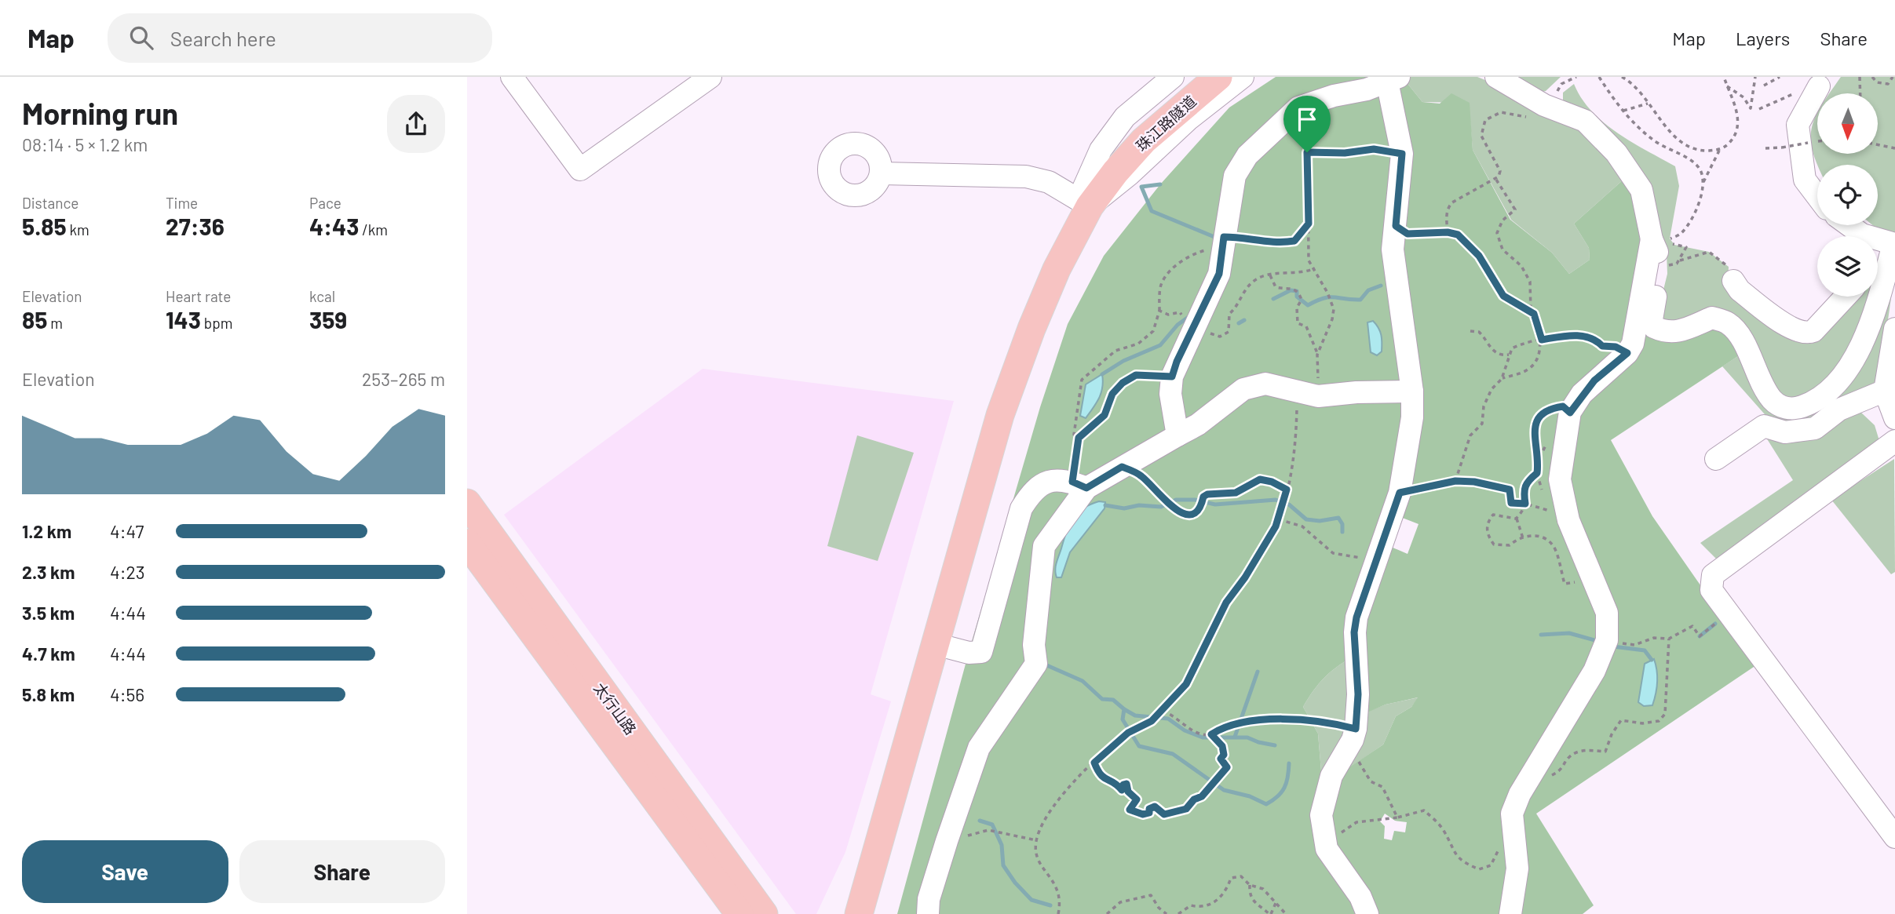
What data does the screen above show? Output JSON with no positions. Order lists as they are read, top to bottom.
{
  "streets": {
    "main road": ["珠江路隧道", "太行山路"]
  },
  "north": "bottom",
  "page": {
    "header": "Map",
    "search": "Search here",
    "nav": ["Map", "Layers", "Share"],
    "heading": ["Morning run", "08:14 · 5 × 1.2 km"],
    "stats": [
      ["Distance", "5.85 km"],
      ["Time", "27:36"],
      ["Pace", "4:43 /km"],
      ["Elevation", "85 m"],
      ["Heart rate", "143 bpm"],
      ["kcal", "359"]
    ],
    "chart": ["Elevation", "253–265 m"],
    "list": [
      {
        "name": "1.2 km",
        "note": "4:47"
      },
      {
        "name": "2.3 km",
        "note": "4:23"
      },
      {
        "name": "3.5 km",
        "note": "4:44"
      },
      {
        "name": "4.7 km",
        "note": "4:44"
      },
      {
        "name": "5.8 km",
        "note": "4:56"
      }
    ],
    "buttons": ["Save", "Share"]
  }
}
